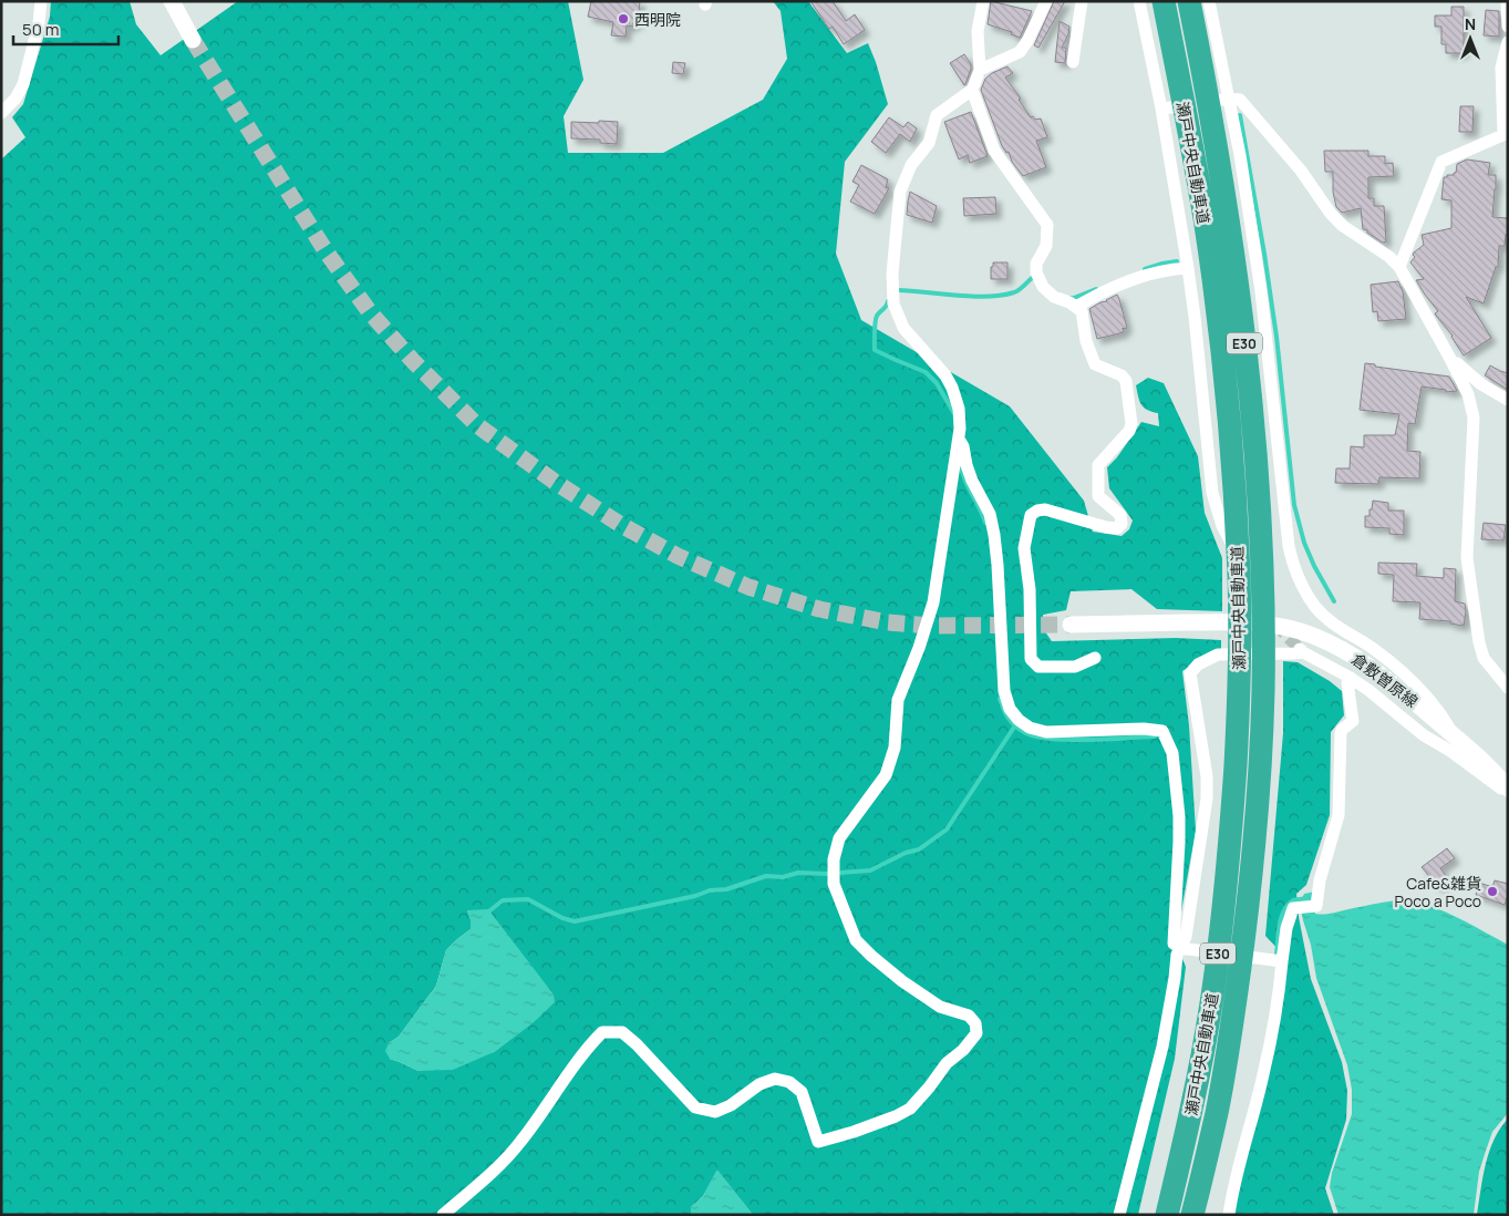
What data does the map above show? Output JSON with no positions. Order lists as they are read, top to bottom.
{
  "streets": {
    "highway": ["瀬戸中央自動車道", "E30"],
    "street": ["倉敷曽原線"]
  },
  "places": ["西明院", "Cafe&雑貨 Poco a Poco"],
  "scale_bar": "50 m",
  "north": "top"
}
